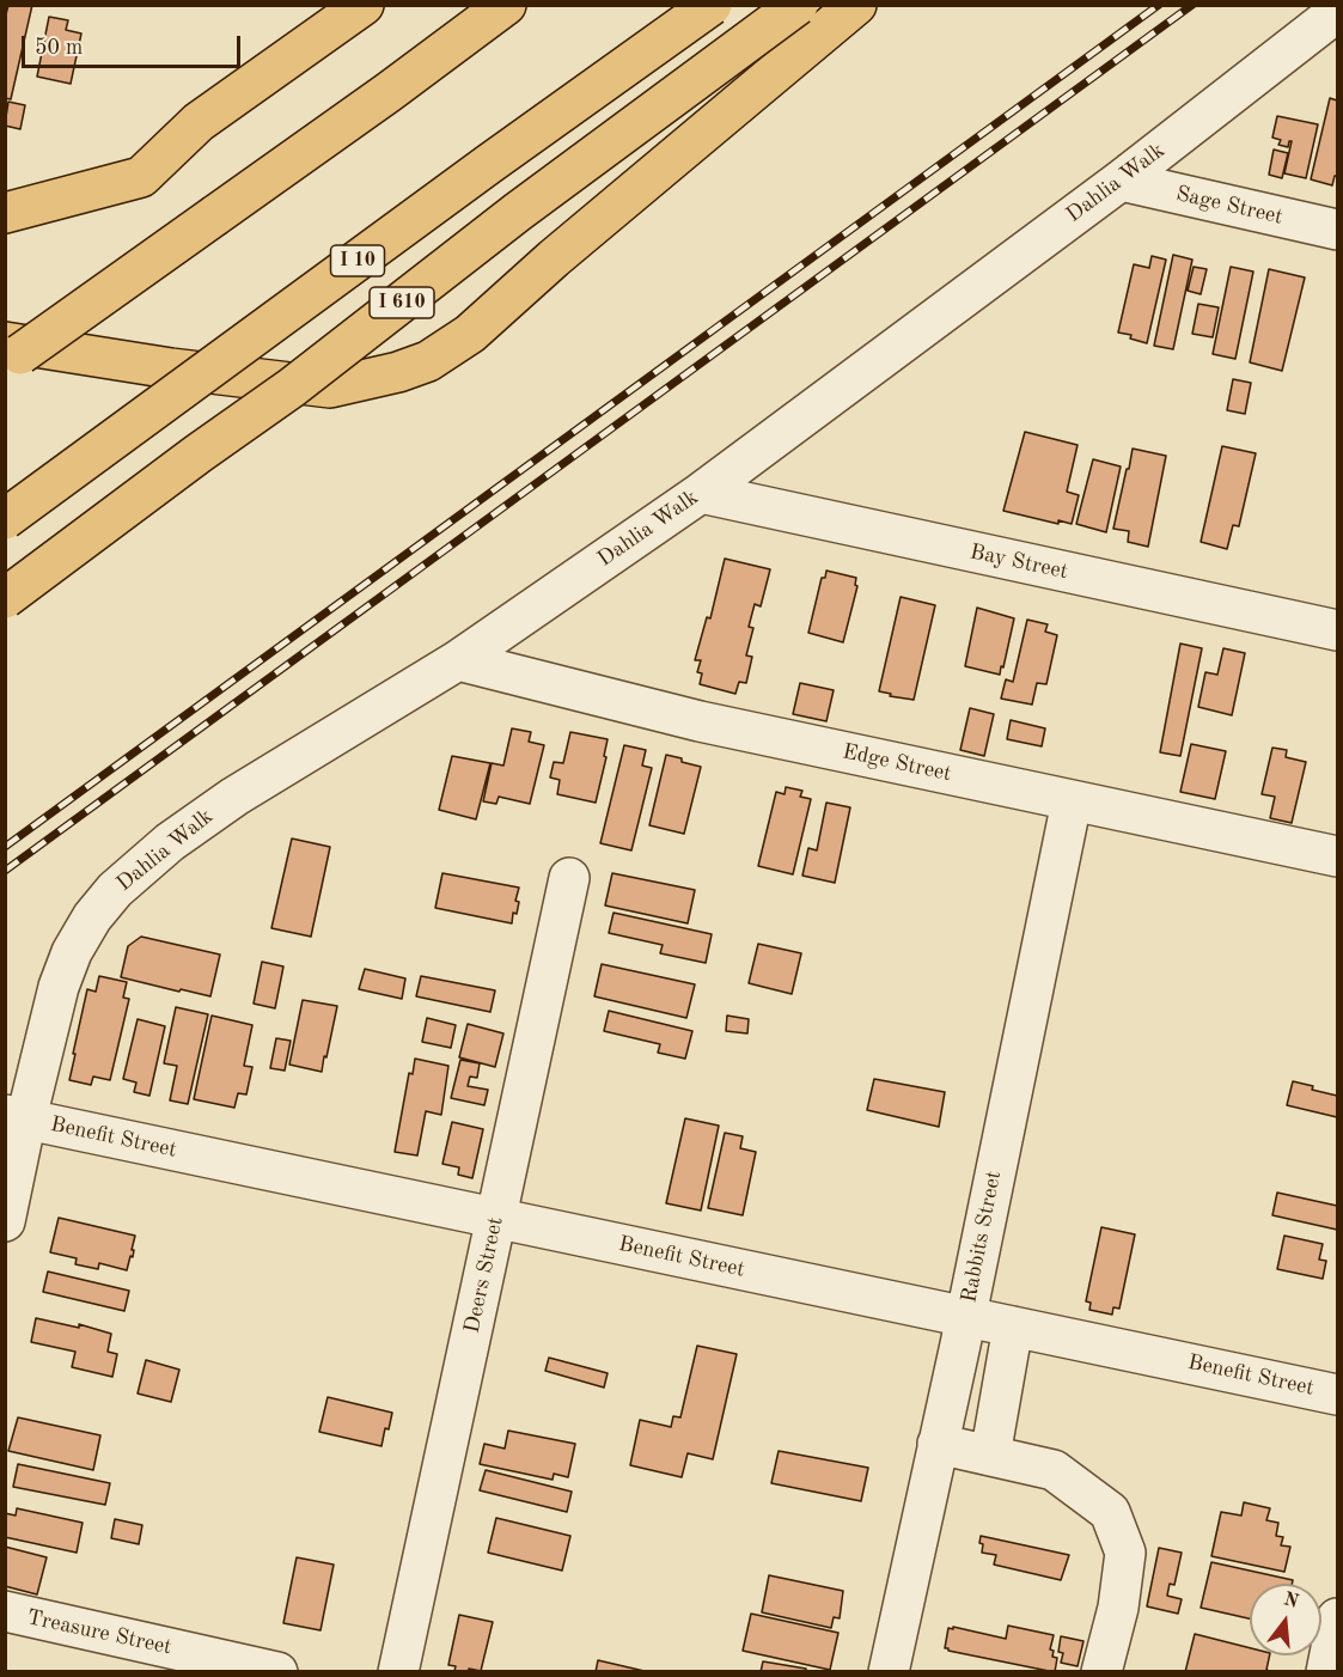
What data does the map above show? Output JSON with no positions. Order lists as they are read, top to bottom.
{
  "streets": {
    "highway": ["I 10", "I 610"],
    "street": [
      "Dahlia Walk",
      "Sage Street",
      "Bay Street",
      "Edge Street",
      "Benefit Street",
      "Rabbits Street",
      "Deers Street",
      "Treasure Street"
    ]
  },
  "crossings": [
    ["Dahlia Walk", "Sage Street"],
    ["Dahlia Walk", "Bay Street"],
    ["Dahlia Walk", "Edge Street"],
    ["Dahlia Walk", "Benefit Street"],
    ["Edge Street", "Rabbits Street"],
    ["Benefit Street", "Rabbits Street"],
    ["Benefit Street", "Deers Street"]
  ],
  "scale_bar": "50 m",
  "north": "top"
}
